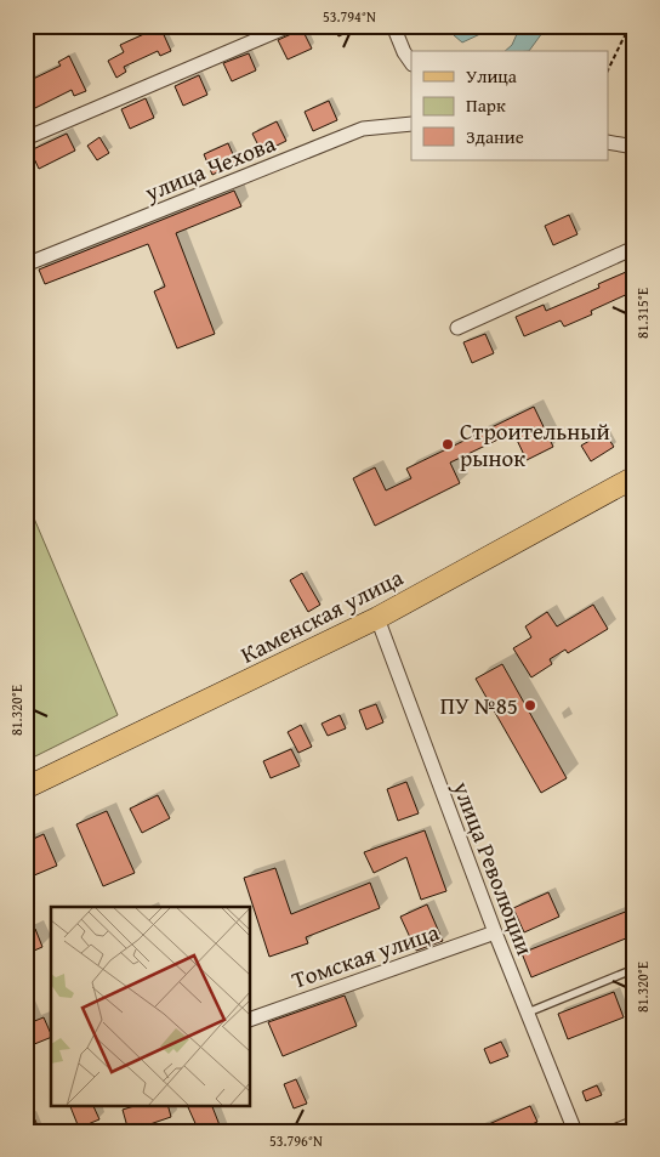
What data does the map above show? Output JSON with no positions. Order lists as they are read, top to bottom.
{
  "streets": {
    "main road": ["Каменская улица"],
    "street": ["улица Чехова", "улица Революции", "Томская улица"]
  },
  "crossings": [
    ["Каменская улица", "улица Революции"],
    ["улица Революции", "Томская улица"]
  ],
  "places": ["Строительный рынок", "ПУ №85"],
  "legend": ["Улица", "Парк", "Здание"],
  "coordinates": [
    "53.794°N",
    "81.315°E",
    "81.320°E",
    "53.796°N"
  ]
}
